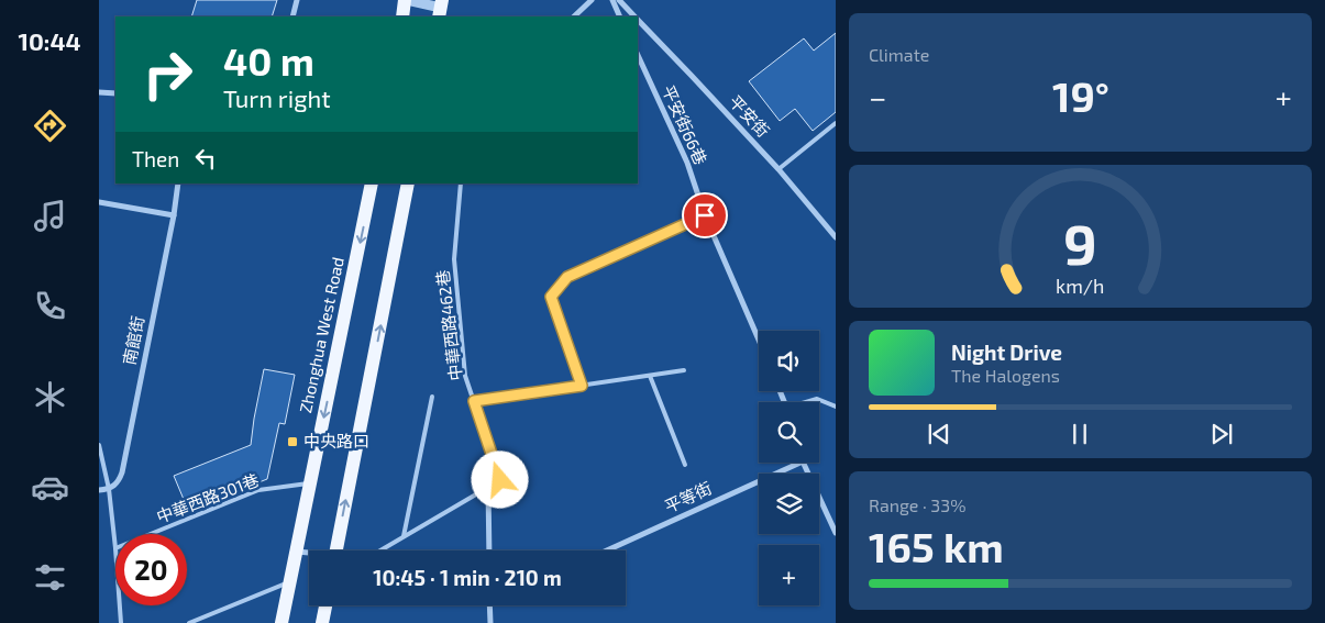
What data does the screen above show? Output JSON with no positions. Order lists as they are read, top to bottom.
{
  "streets": {
    "main road": ["Zhonghua West Road"],
    "street": [
      "平安街",
      "平安街66巷",
      "南館街",
      "平等街"
    ],
    "lane": ["中華西路462巷", "中華西路301巷"]
  },
  "crossings": [
    ["Zhonghua West Road", "中華西路301巷"]
  ],
  "places": {
    "transit": ["中央路口"]
  },
  "page": {
    "tabs": "10:44",
    "tile": [
      "Climate",
      ["Range · 33%", "165 km"]
    ],
    "turn": ["40 m", "Turn right"],
    "heat": ["−", "19°", "+"],
    "then": "Then",
    "song": ["Night Drive", "The Halogens"],
    "map_buttons": "+",
    "limit": "20",
    "trip": "10:45 · 1 min · 210 m",
    "gauge": ["9", "km/h"]
  }
}
